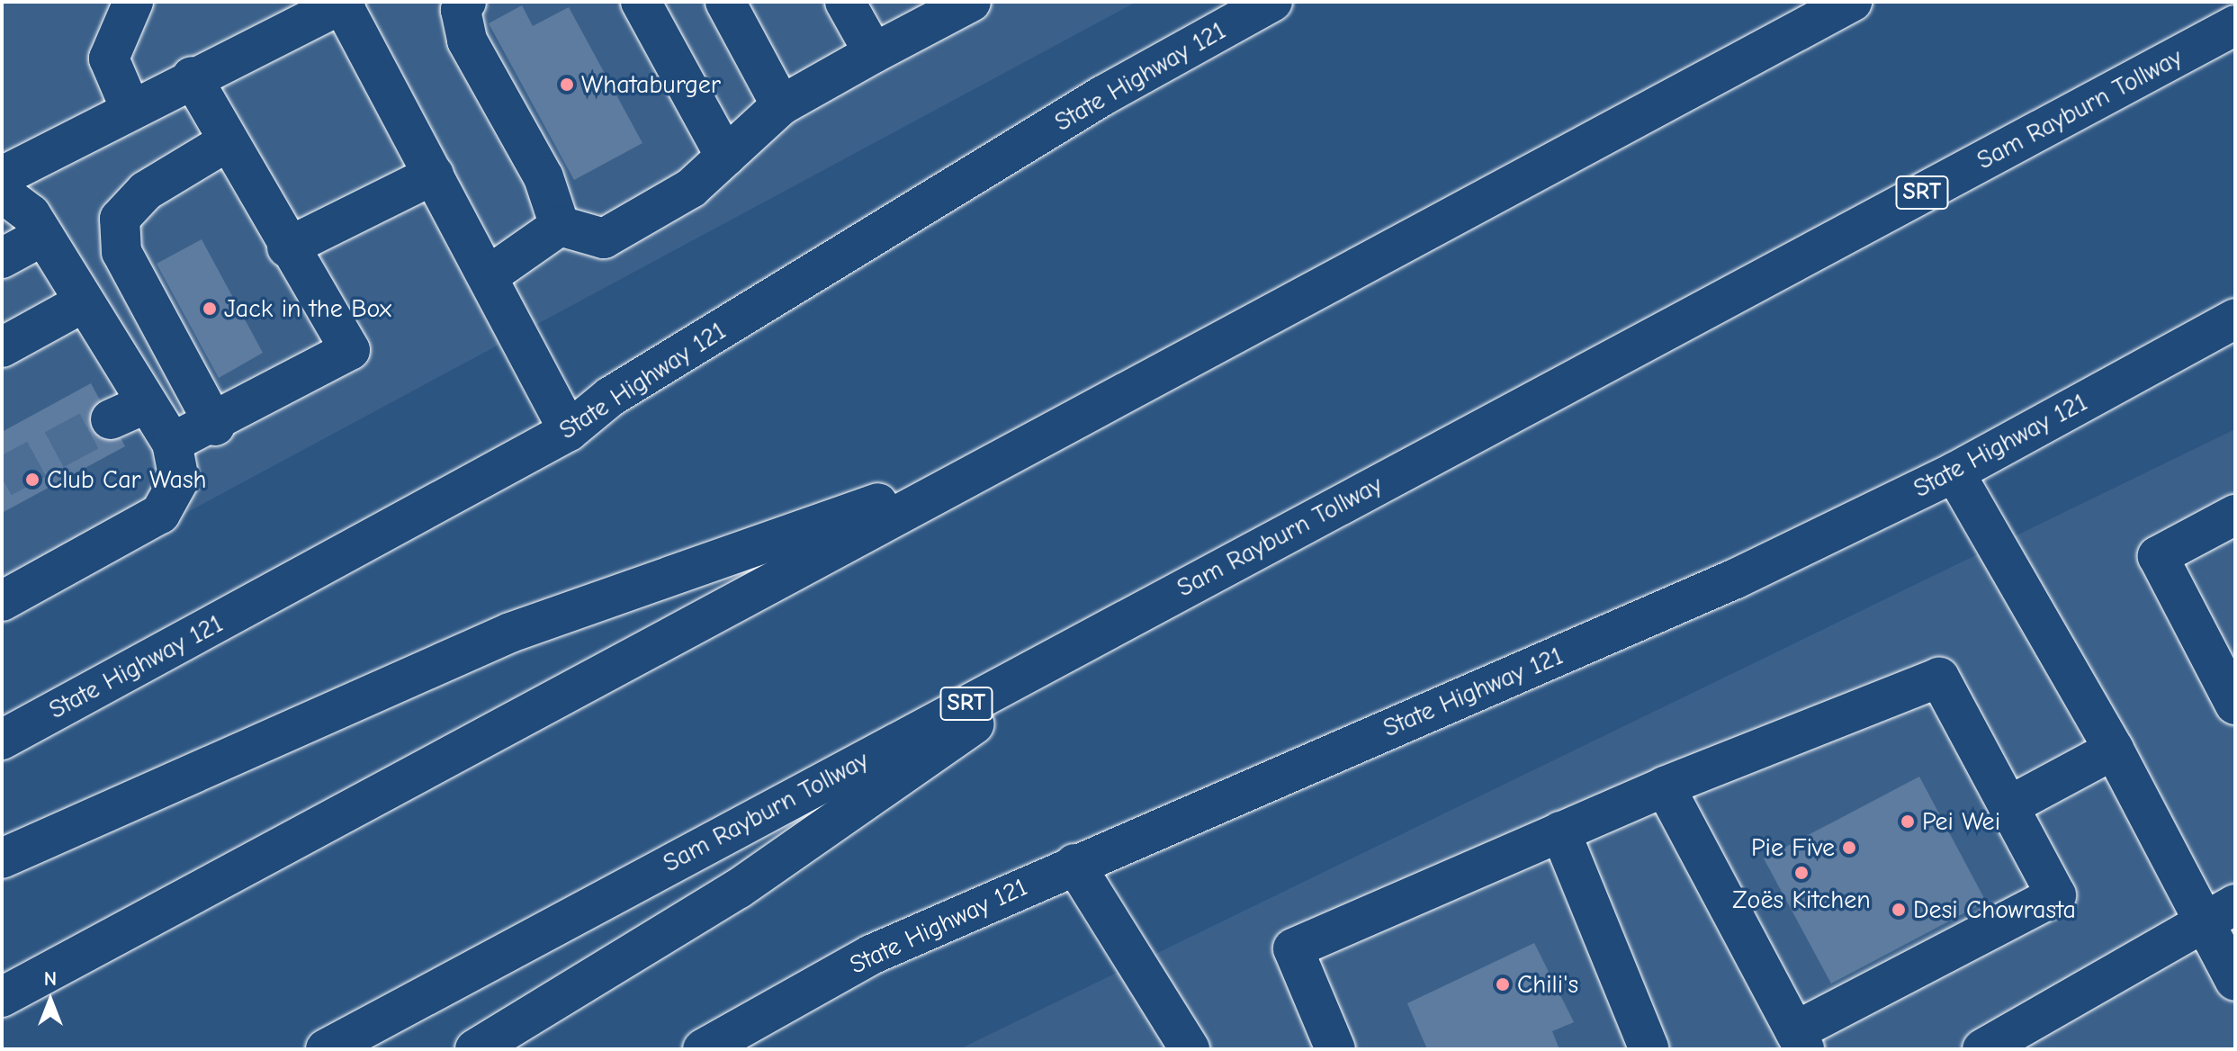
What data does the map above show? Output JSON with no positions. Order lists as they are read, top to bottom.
{
  "streets": {
    "main road": ["State Highway 121", "Sam Rayburn Tollway", "SRT"]
  },
  "places": [
    "Whataburger",
    "Jack in the Box",
    "Club Car Wash",
    "Pei Wei",
    "Pie Five",
    "Zoës Kitchen",
    "Desi Chowrasta",
    "Chili's"
  ],
  "north": "top"
}
